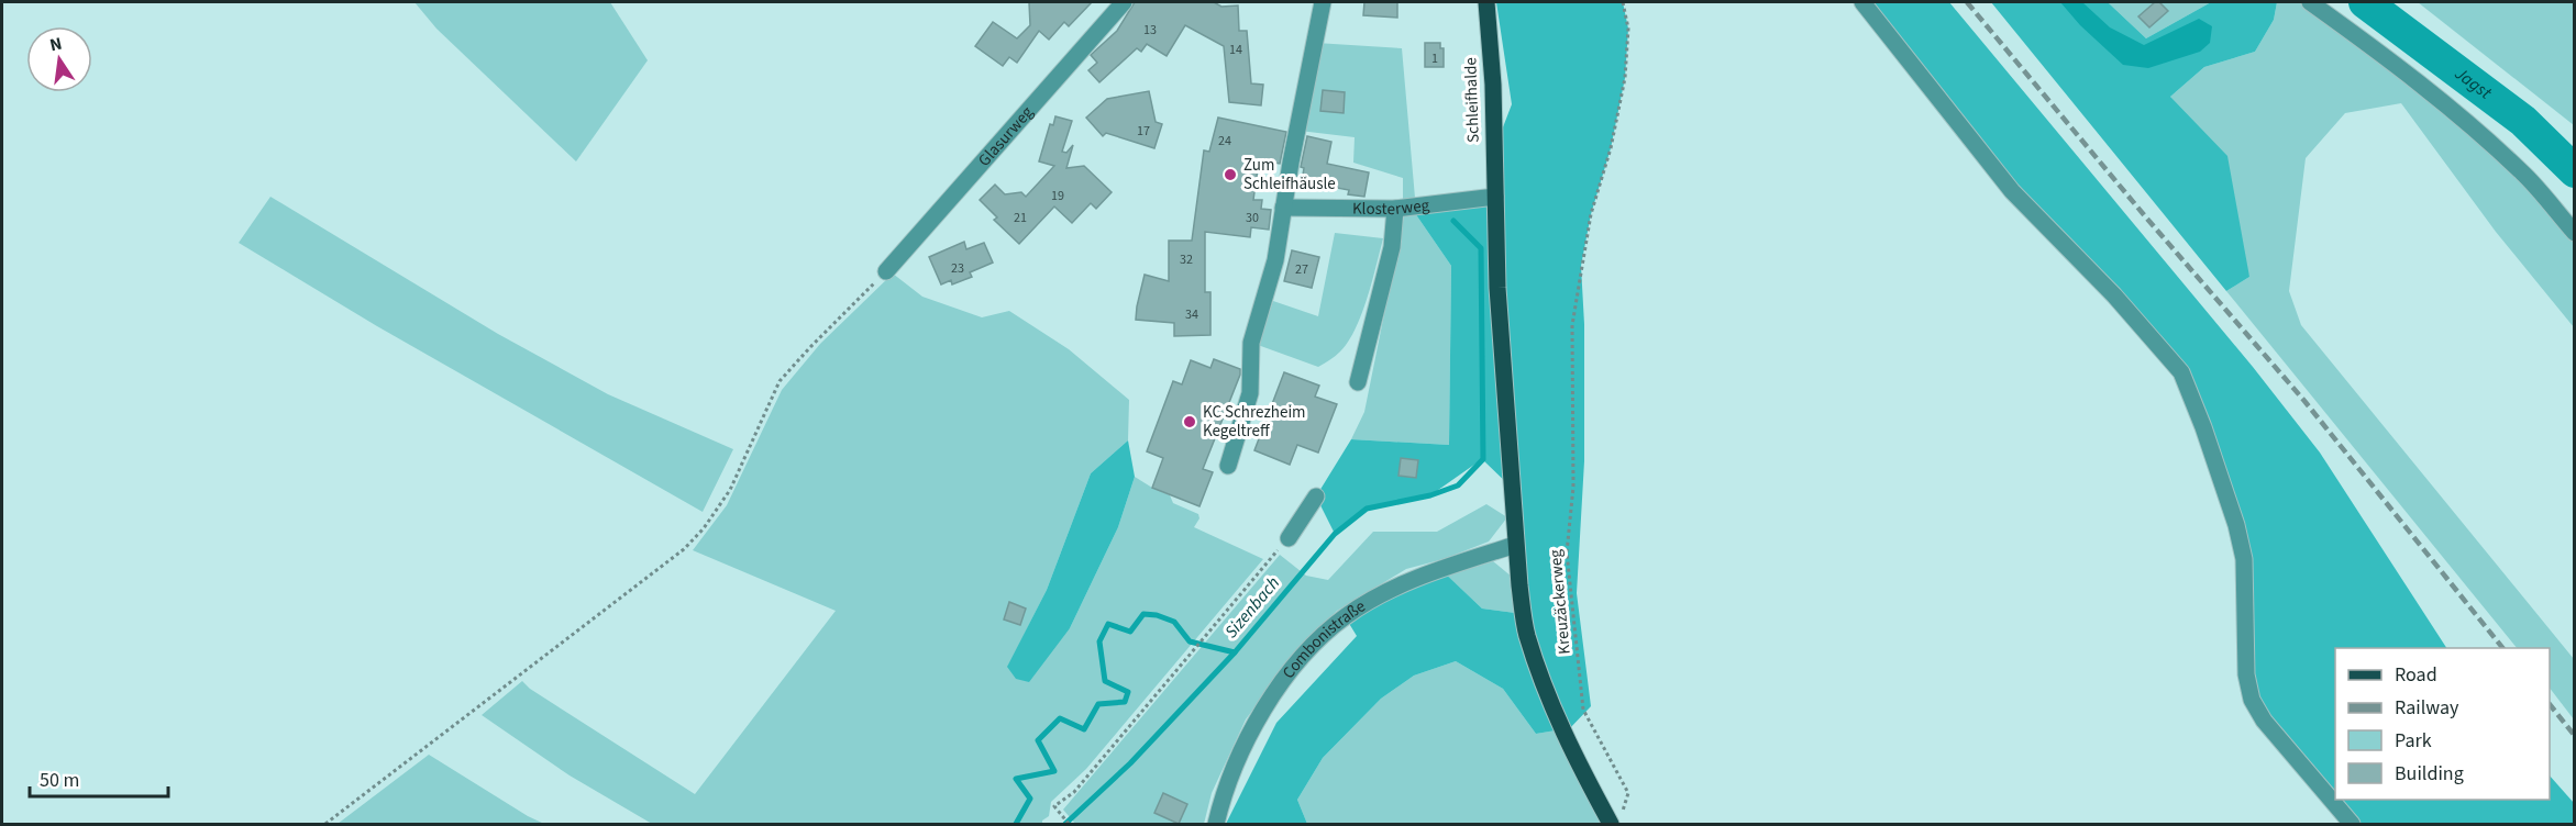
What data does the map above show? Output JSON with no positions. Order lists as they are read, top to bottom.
{
  "streets": {
    "main road": ["Schleifhalde"],
    "street": ["Glasurweg", "Klosterweg", "Combonistraße"],
    "path": ["Kreuzäckerweg"]
  },
  "crossings": [
    ["Schleifhalde", "Klosterweg"],
    ["Schleifhalde", "Kreuzäckerweg"],
    ["Schleifhalde", "Combonistraße"]
  ],
  "water": ["Jagst", "Sizenbach"],
  "places": ["Zum Schleifhäusle", "KC Schrezheim Kegeltreff"],
  "house_numbers": [
    "13",
    "14",
    "1",
    "17",
    "24",
    "19",
    "21",
    "30",
    "32",
    "23",
    "27",
    "34"
  ],
  "legend": [
    "Road",
    "Railway",
    "Park",
    "Building"
  ],
  "scale_bar": "50 m",
  "north": "top"
}
